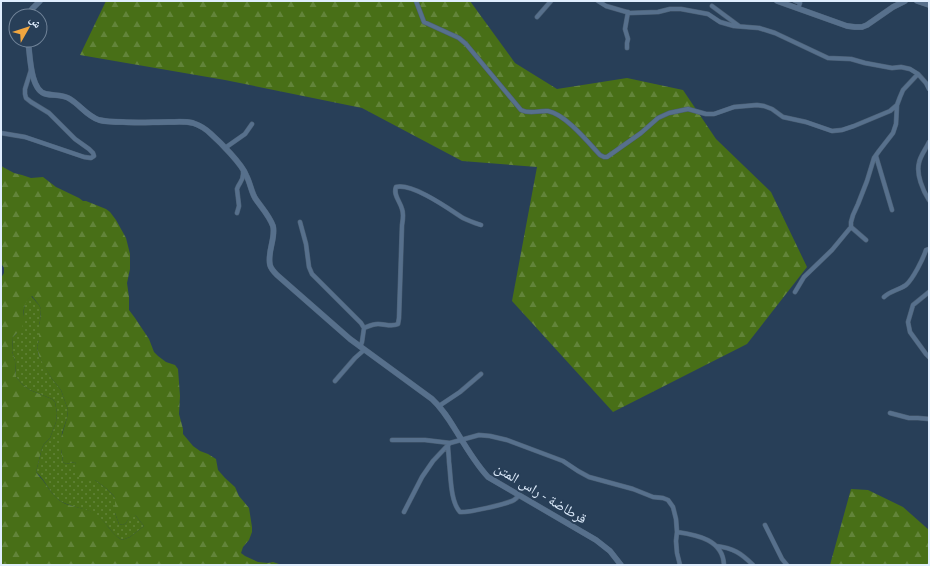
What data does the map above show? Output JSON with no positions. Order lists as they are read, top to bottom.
{
  "streets": {
    "main road": ["قرطاضة - راس المتن"]
  },
  "north": "top right"
}
